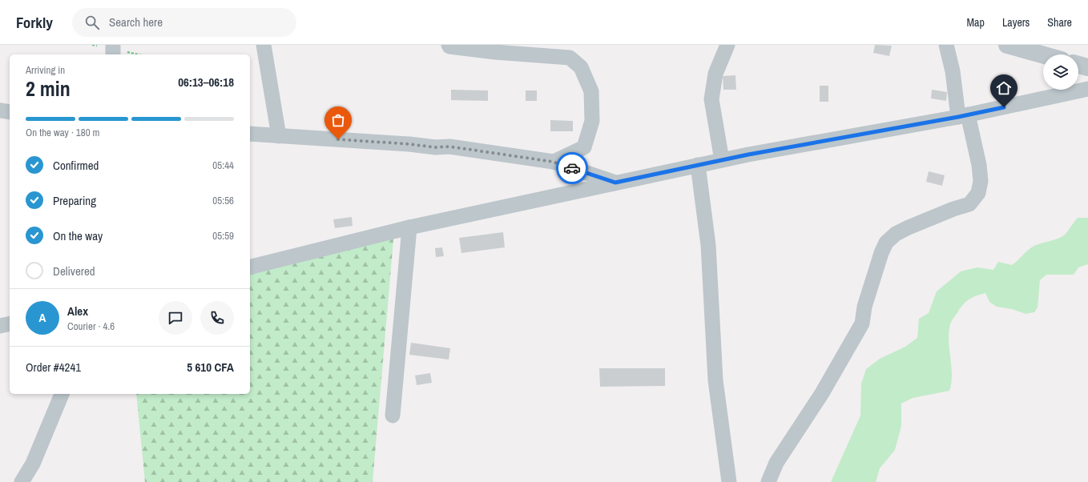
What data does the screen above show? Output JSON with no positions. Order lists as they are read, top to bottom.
{
  "page": {
    "header": "Forkly",
    "search": "Search here",
    "nav": ["Map", "Layers", "Share"],
    "heading": ["2 min", "Arriving in", "06:13–06:18"],
    "panel": [
      "Alex",
      "Courier · 4.6",
      "Order #4241",
      "5 610 CFA"
    ],
    "bar": "On the way · 180 m",
    "list": [
      ["Confirmed", "05:44"],
      ["Preparing", "05:56"],
      ["On the way", "05:59"],
      "Delivered"
    ],
    "round": "A"
  }
}
